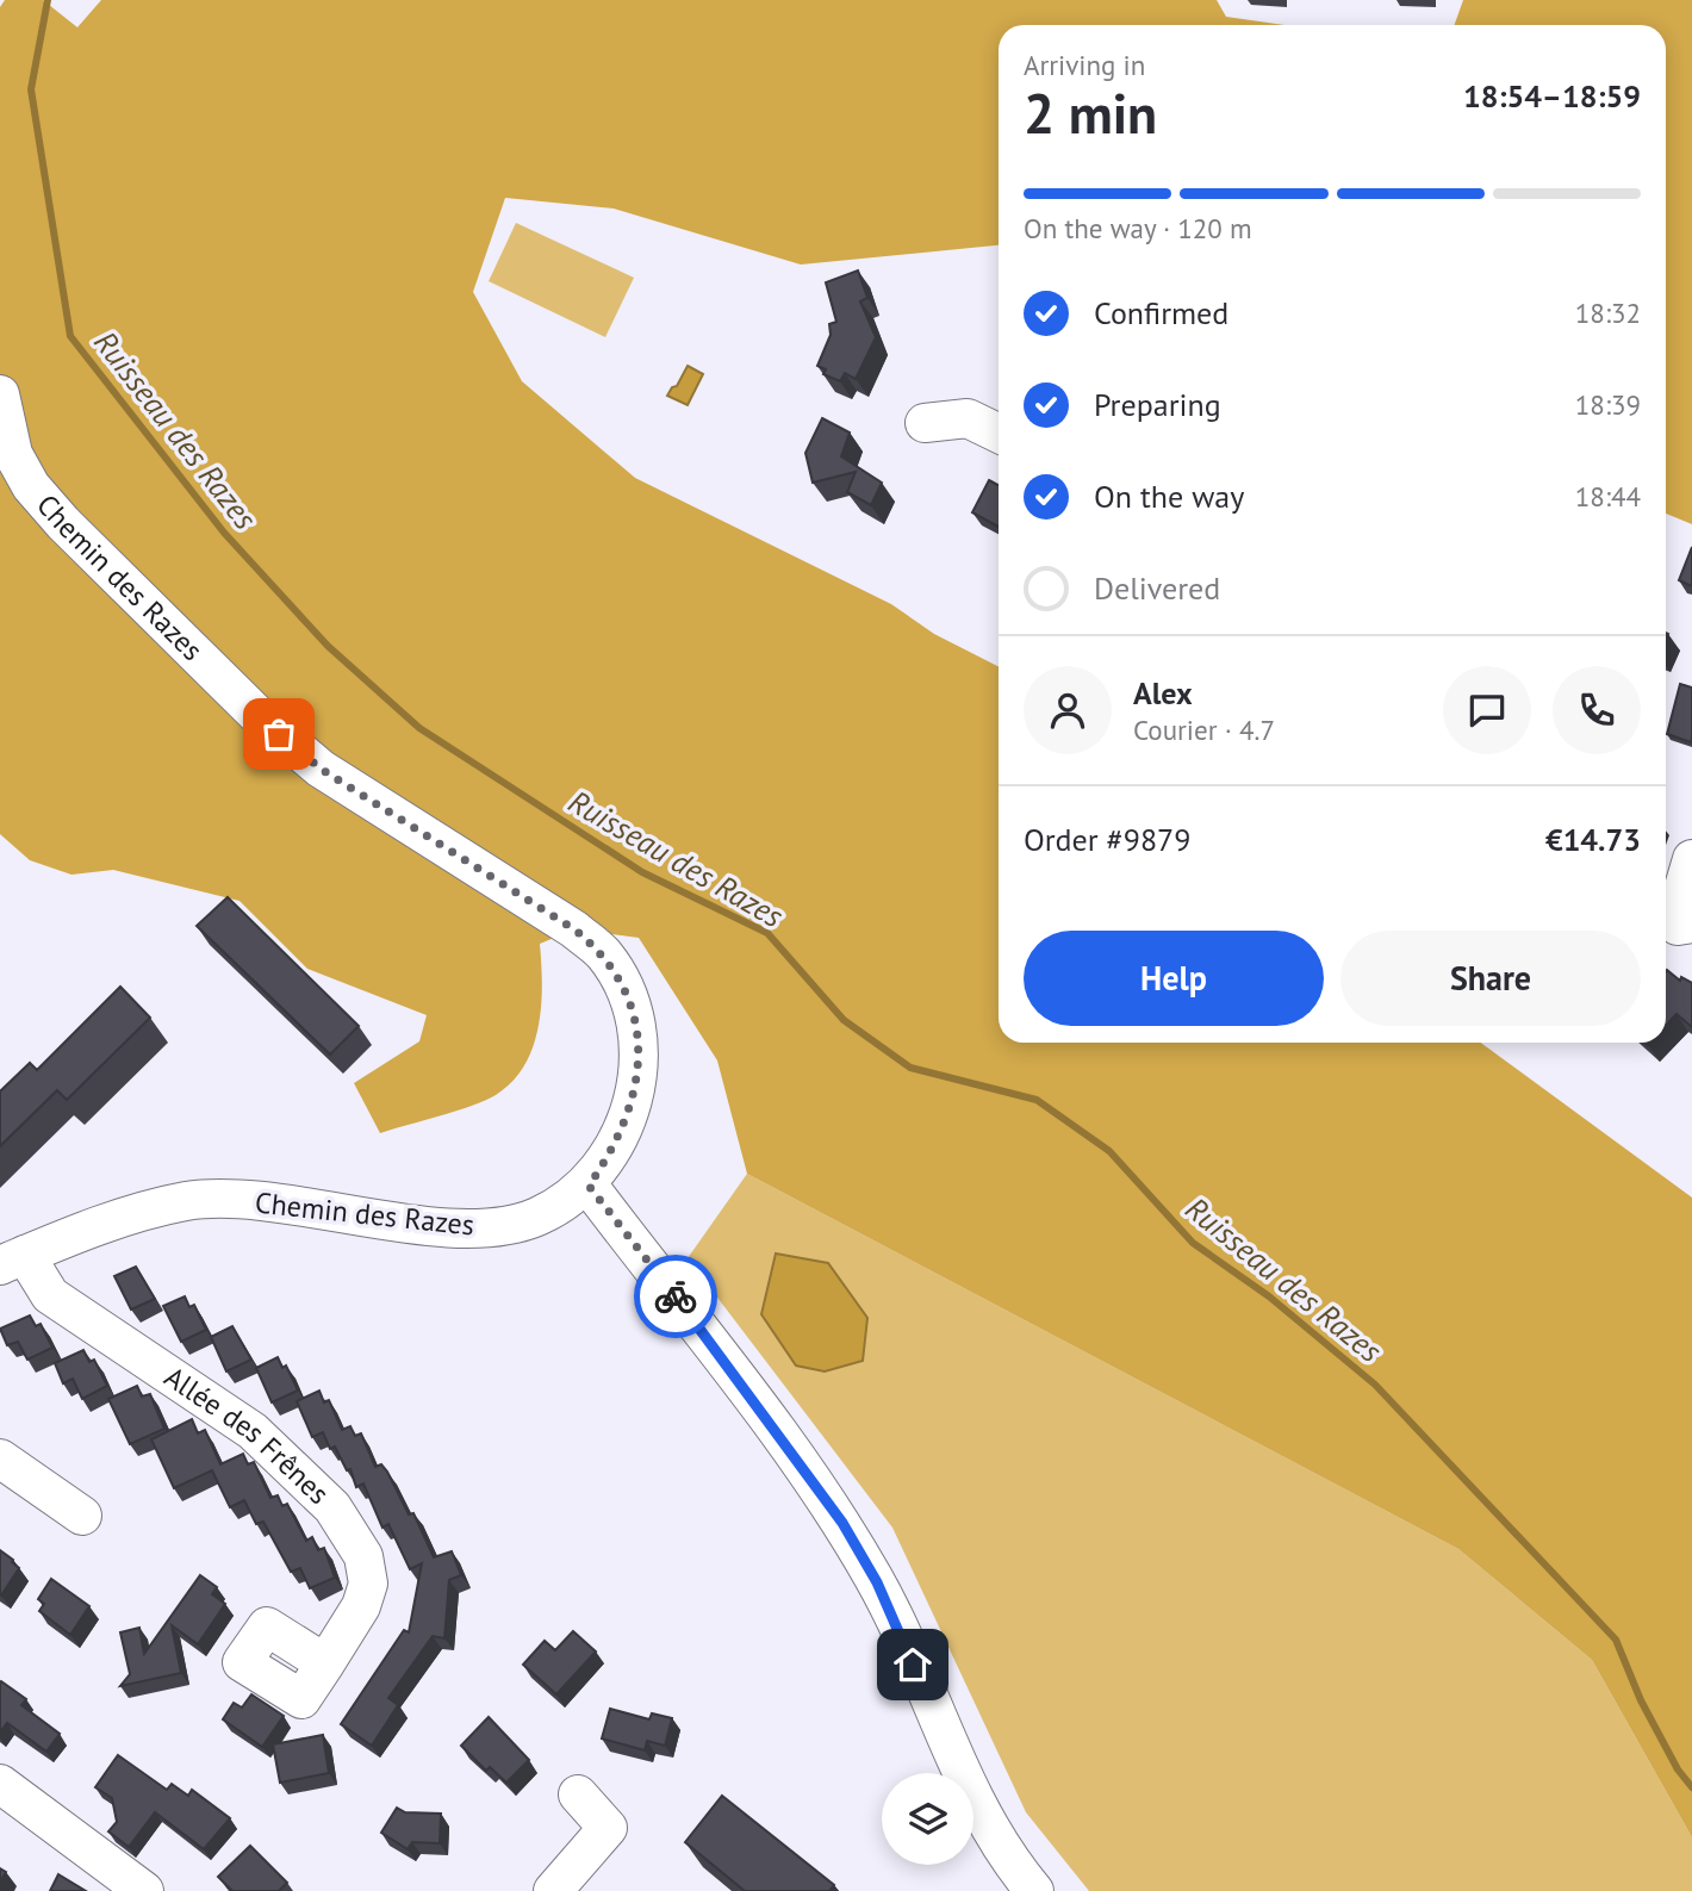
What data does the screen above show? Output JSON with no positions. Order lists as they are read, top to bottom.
{
  "streets": {
    "street": ["Chemin des Razes", "Allée des Frênes"]
  },
  "crossings": [
    ["Chemin des Razes", "Allée des Frênes"]
  ],
  "water": ["Ruisseau des Razes"],
  "page": {
    "heading": ["2 min", "Arriving in", "18:54–18:59"],
    "panel": [
      "Alex",
      "Courier · 4.7",
      "Order #9879",
      "€14.73"
    ],
    "bar": "On the way · 120 m",
    "list": [
      ["Confirmed", "18:32"],
      ["Preparing", "18:39"],
      ["On the way", "18:44"],
      "Delivered"
    ],
    "buttons": ["Help", "Share"]
  }
}
